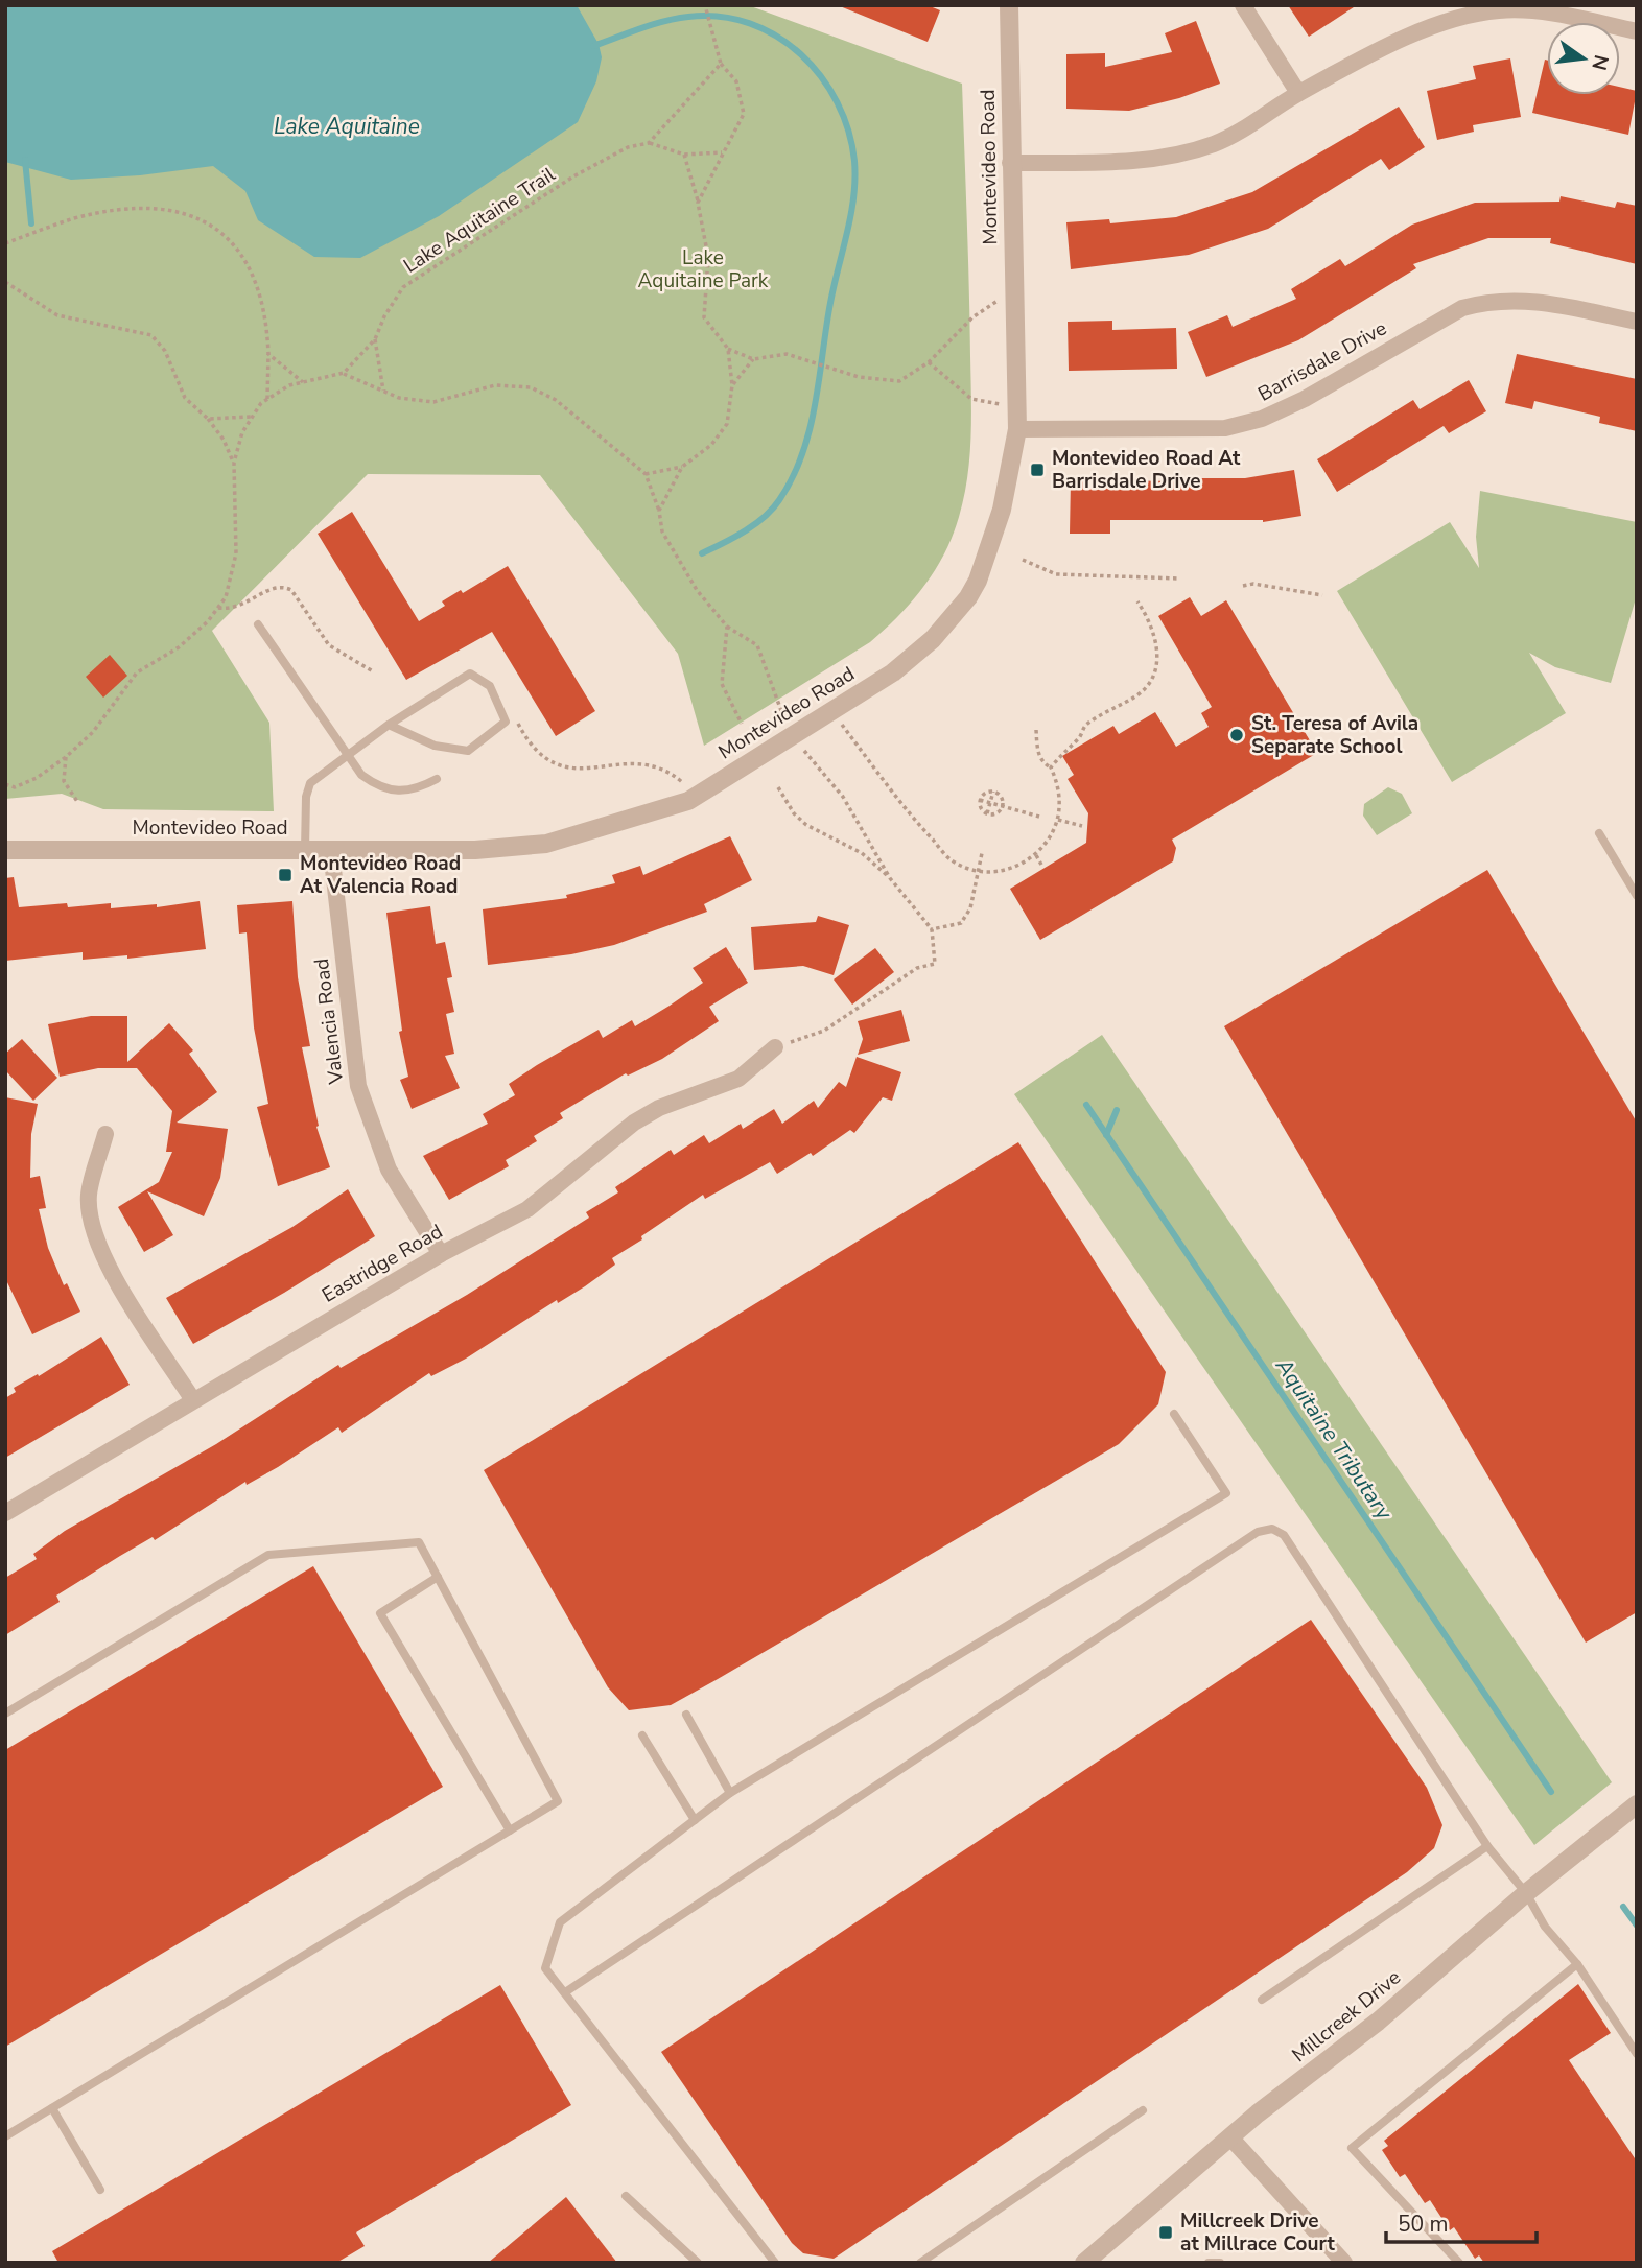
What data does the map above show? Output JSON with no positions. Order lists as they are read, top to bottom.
{
  "streets": {
    "street": [
      "Montevideo Road",
      "Barrisdale Drive",
      "Valencia Road",
      "Eastridge Road",
      "Millcreek Drive"
    ],
    "path": ["Lake Aquitaine Trail"]
  },
  "crossings": [
    ["Montevideo Road", "Barrisdale Drive"],
    ["Montevideo Road", "Valencia Road"],
    ["Valencia Road", "Eastridge Road"]
  ],
  "water": ["Lake Aquitaine", "Aquitaine Tributary"],
  "parks": ["Lake Aquitaine Park"],
  "places": {
    "transit": ["Montevideo Road At Barrisdale Drive", "Montevideo Road At Valencia Road", "Millcreek Drive at Millrace Court"],
    "other": ["St. Teresa of Avila Separate School"]
  },
  "scale_bar": "50 m",
  "north": "right"
}
